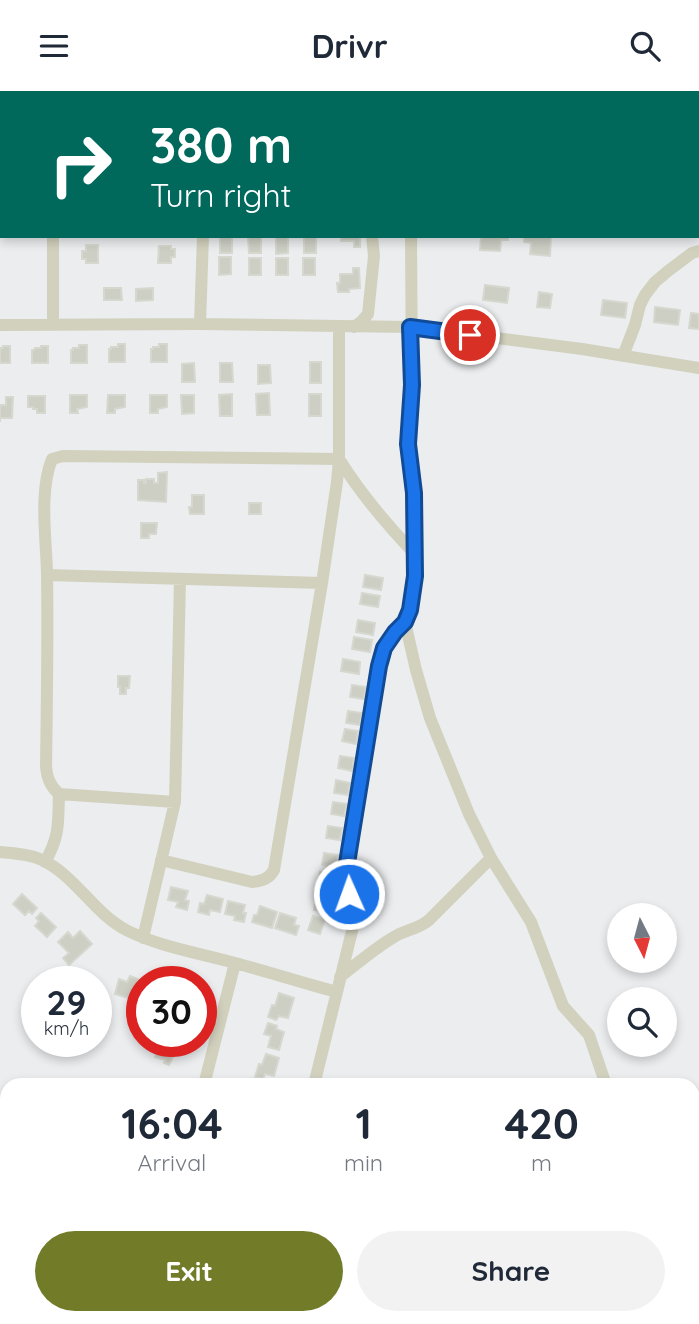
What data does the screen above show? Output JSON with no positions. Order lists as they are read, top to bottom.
{
  "north": "bottom",
  "page": {
    "header": "Drivr",
    "turn": ["380 m", "Turn right"],
    "speed": "29 km/h",
    "limit": "30",
    "eta": [
      "16:04",
      "Arrival",
      "1",
      "min",
      "420",
      "m"
    ],
    "buttons": ["Exit", "Share"]
  }
}
